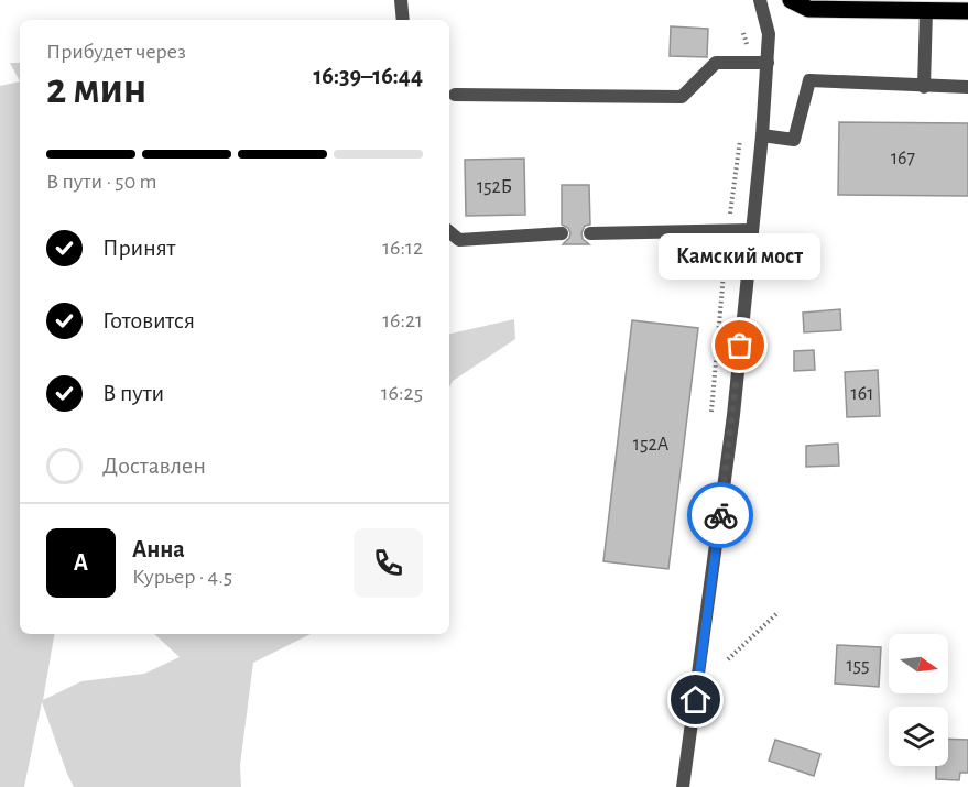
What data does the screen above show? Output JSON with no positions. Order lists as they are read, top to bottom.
{
  "places": ["Камский мост"],
  "house_numbers": [
    "167",
    "152Б",
    "161",
    "152А",
    "155"
  ],
  "north": "right",
  "page": {
    "heading": ["2 мин", "Прибудет через", "16:39–16:44"],
    "panel": ["Анна", "Курьер · 4.5"],
    "bar": "В пути · 50 m",
    "list": [
      ["Принят", "16:12"],
      ["Готовится", "16:21"],
      ["В пути", "16:25"],
      "Доставлен"
    ],
    "bubble": "Камский мост",
    "round": "А"
  }
}
